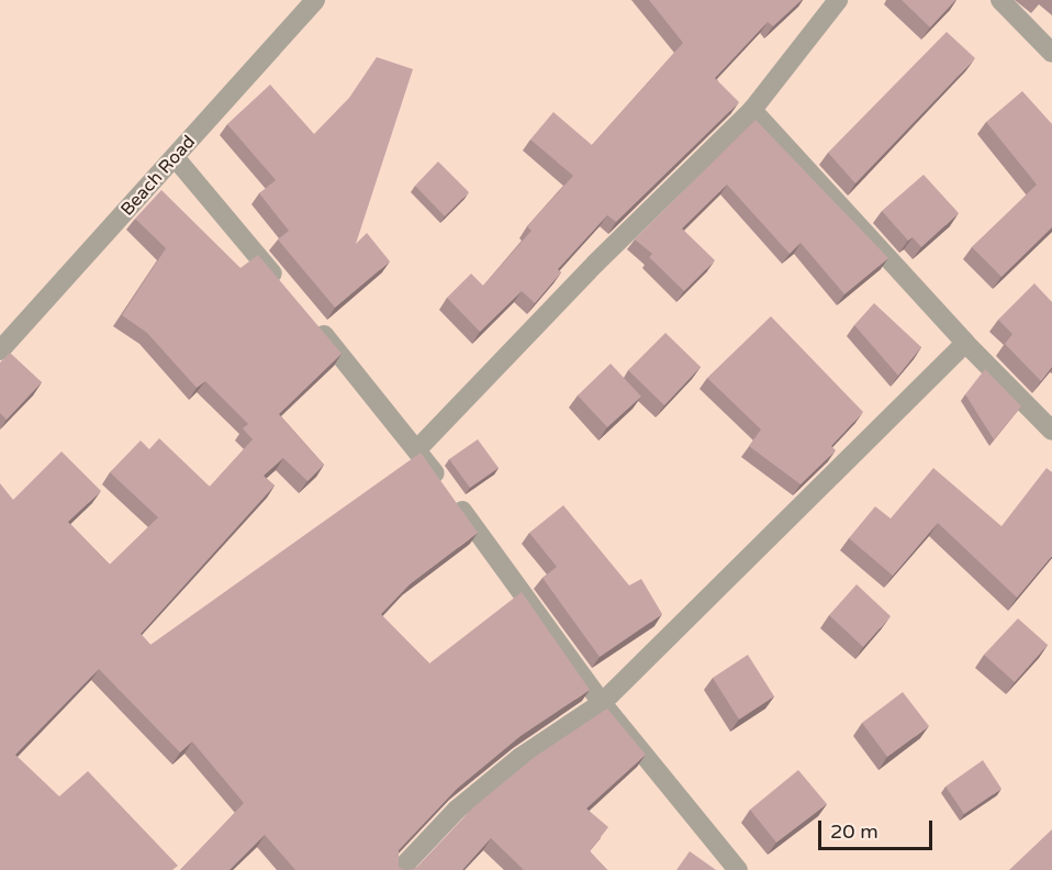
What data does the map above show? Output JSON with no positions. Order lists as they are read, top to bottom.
{
  "streets": {
    "street": ["Beach Road"]
  },
  "scale_bar": "20 m"
}
